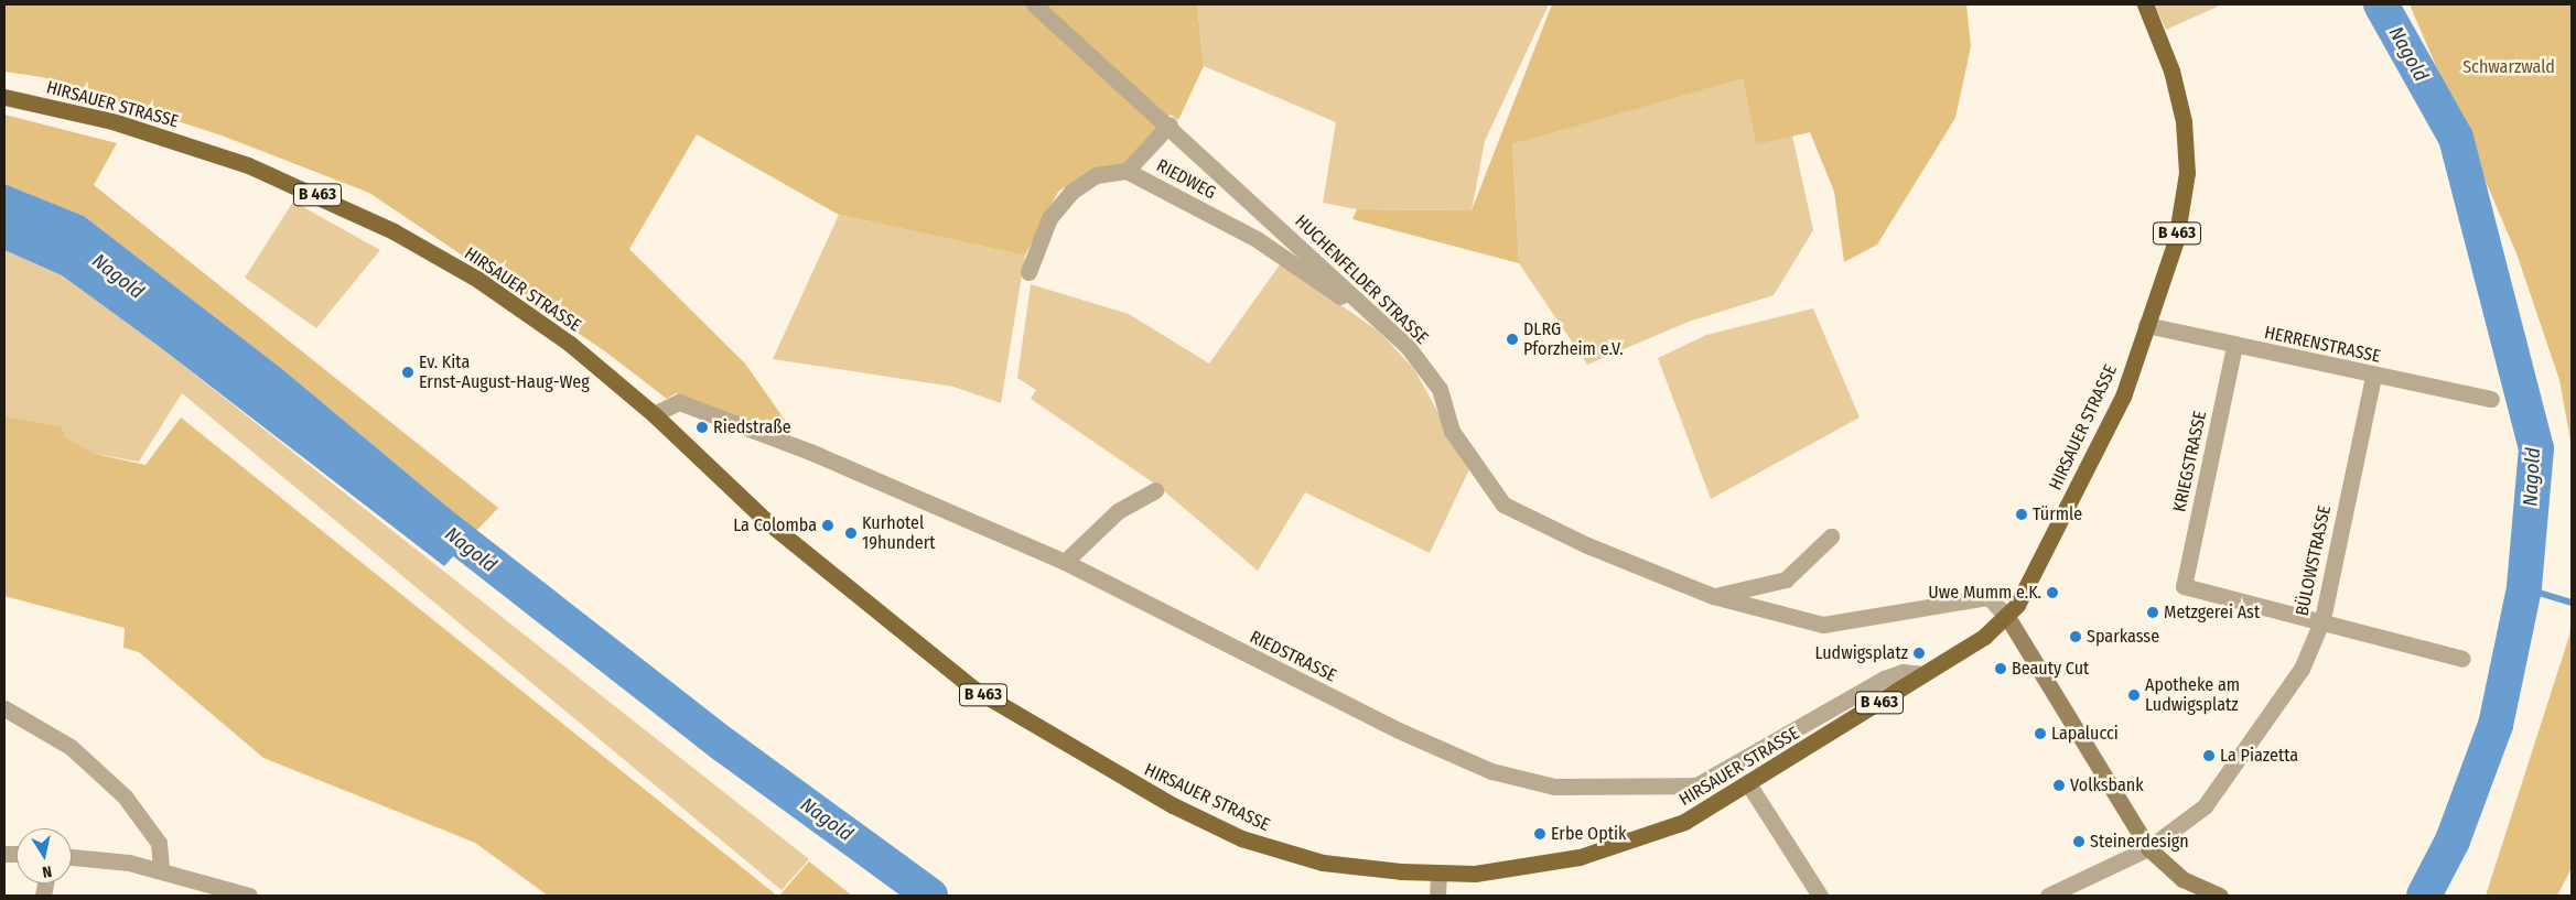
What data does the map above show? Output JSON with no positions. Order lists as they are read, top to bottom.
{
  "streets": {
    "main road": ["HIRSAUER STRASSE", "B 463"],
    "street": [
      "RIEDWEG",
      "HUCHENFELDER STRASSE",
      "HERRENSTRASSE",
      "KRIEGSTRASSE",
      "BÜLOWSTRASSE",
      "RIEDSTRASSE"
    ]
  },
  "crossings": [
    ["HIRSAUER STRASSE", "HUCHENFELDER STRASSE"],
    ["HIRSAUER STRASSE", "HERRENSTRASSE"],
    ["HIRSAUER STRASSE", "RIEDSTRASSE"],
    ["RIEDWEG", "HUCHENFELDER STRASSE"],
    ["HERRENSTRASSE", "KRIEGSTRASSE"],
    ["HERRENSTRASSE", "BÜLOWSTRASSE"],
    ["KRIEGSTRASSE", "BÜLOWSTRASSE"]
  ],
  "water": ["Nagold"],
  "parks": ["Schwarzwald"],
  "places": [
    "DLRG Pforzheim e.V.",
    "Ev. Kita Ernst-August-Haug-Weg",
    "Riedstraße",
    "Türmle",
    "La Colomba",
    "Kurhotel 19hundert",
    "Uwe Mumm e.K.",
    "Metzgerei Ast",
    "Sparkasse",
    "Ludwigsplatz",
    "Beauty Cut",
    "Apotheke am Ludwigsplatz",
    "Lapalucci",
    "La Piazetta",
    "Volksbank",
    "Erbe Optik",
    "Steinerdesign"
  ],
  "north": "bottom"
}
